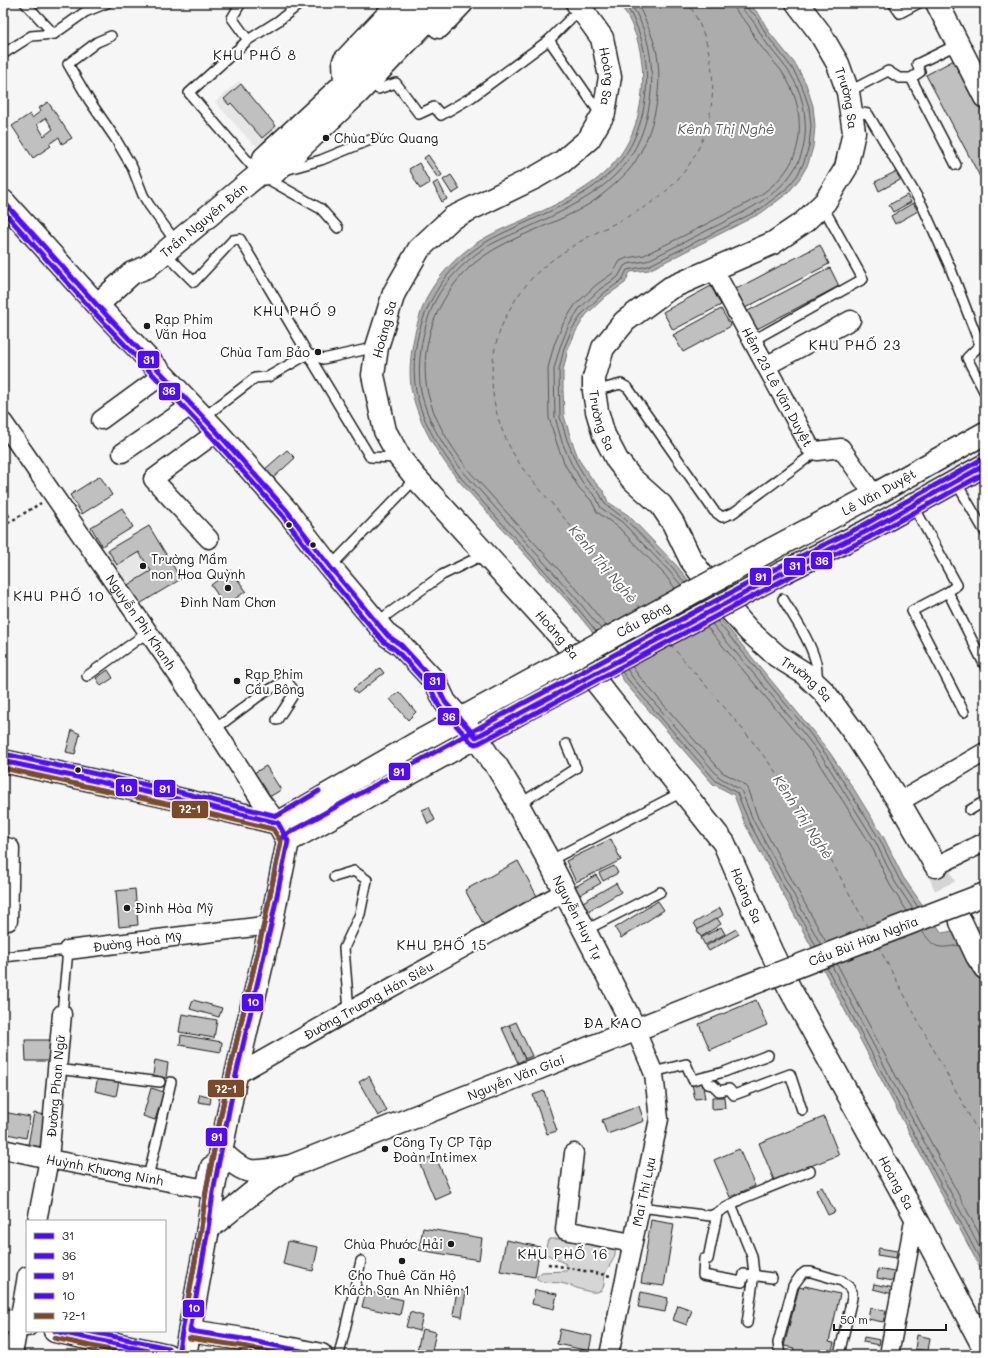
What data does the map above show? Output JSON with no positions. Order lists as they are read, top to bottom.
{
  "streets": {
    "street": [
      "Hoàng Sa",
      "Trường Sa",
      "Trần Nguyên Đán",
      "Hẻm 23 Lê Văn Duyệt",
      "Lê Văn Duyệt",
      "Cầu Bông",
      "Nguyễn Phi Khanh",
      "Nguyễn Huy Tự",
      "Cầu Bùi Hữu Nghĩa",
      "Đường Hoà Mỹ",
      "Đường Trương Hán Siêu",
      "Nguyễn Văn Giai",
      "Đường Phan Ngữ",
      "Huỳnh Khương Ninh",
      "Mai Thị Lựu"
    ]
  },
  "crossings": [
    ["Trường Sa", "Hẻm 23 Lê Văn Duyệt"],
    ["Trần Nguyên Đán", "Nguyễn Huy Tự"],
    ["Hẻm 23 Lê Văn Duyệt", "Lê Văn Duyệt"],
    ["Lê Văn Duyệt", "Cầu Bông"],
    ["Cầu Bông", "Nguyễn Phi Khanh"],
    ["Cầu Bông", "Nguyễn Huy Tự"],
    ["Nguyễn Huy Tự", "Đường Trương Hán Siêu"],
    ["Nguyễn Huy Tự", "Nguyễn Văn Giai"],
    ["Nguyễn Huy Tự", "Mai Thị Lựu"],
    ["Cầu Bùi Hữu Nghĩa", "Nguyễn Văn Giai"],
    ["Đường Hoà Mỹ", "Đường Phan Ngữ"],
    ["Nguyễn Văn Giai", "Huỳnh Khương Ninh"],
    ["Nguyễn Văn Giai", "Mai Thị Lựu"],
    ["Đường Phan Ngữ", "Huỳnh Khương Ninh"]
  ],
  "districts": [
    "KHU PHỐ 8",
    "KHU PHỐ 9",
    "KHU PHỐ 23",
    "KHU PHỐ 10",
    "KHU PHỐ 15",
    "ĐA KAO",
    "KHU PHỐ 16"
  ],
  "water": ["Kênh Thị Nghè"],
  "places": [
    "Chùa Đức Quang",
    "Rạp Phim Văn Hoa",
    "Chùa Tam Bảo",
    "Trường Mầm non Hoa Quỳnh",
    "Đình Nam Chơn",
    "Rạp Phim Cầu Bông",
    "Đình Hòa Mỹ",
    "Công Ty CP Tập Đoàn Intimex",
    "Chùa Phước Hải",
    "Cho Thuê Căn Hộ Khách Sạn An Nhiên 1"
  ],
  "lines": [
    "transit line 31",
    "transit line 36",
    "transit line 91",
    "transit line 10",
    "transit line 72-1"
  ],
  "legend": [
    "31",
    "36",
    "91",
    "10",
    "72-1"
  ],
  "scale_bar": "50 m"
}
